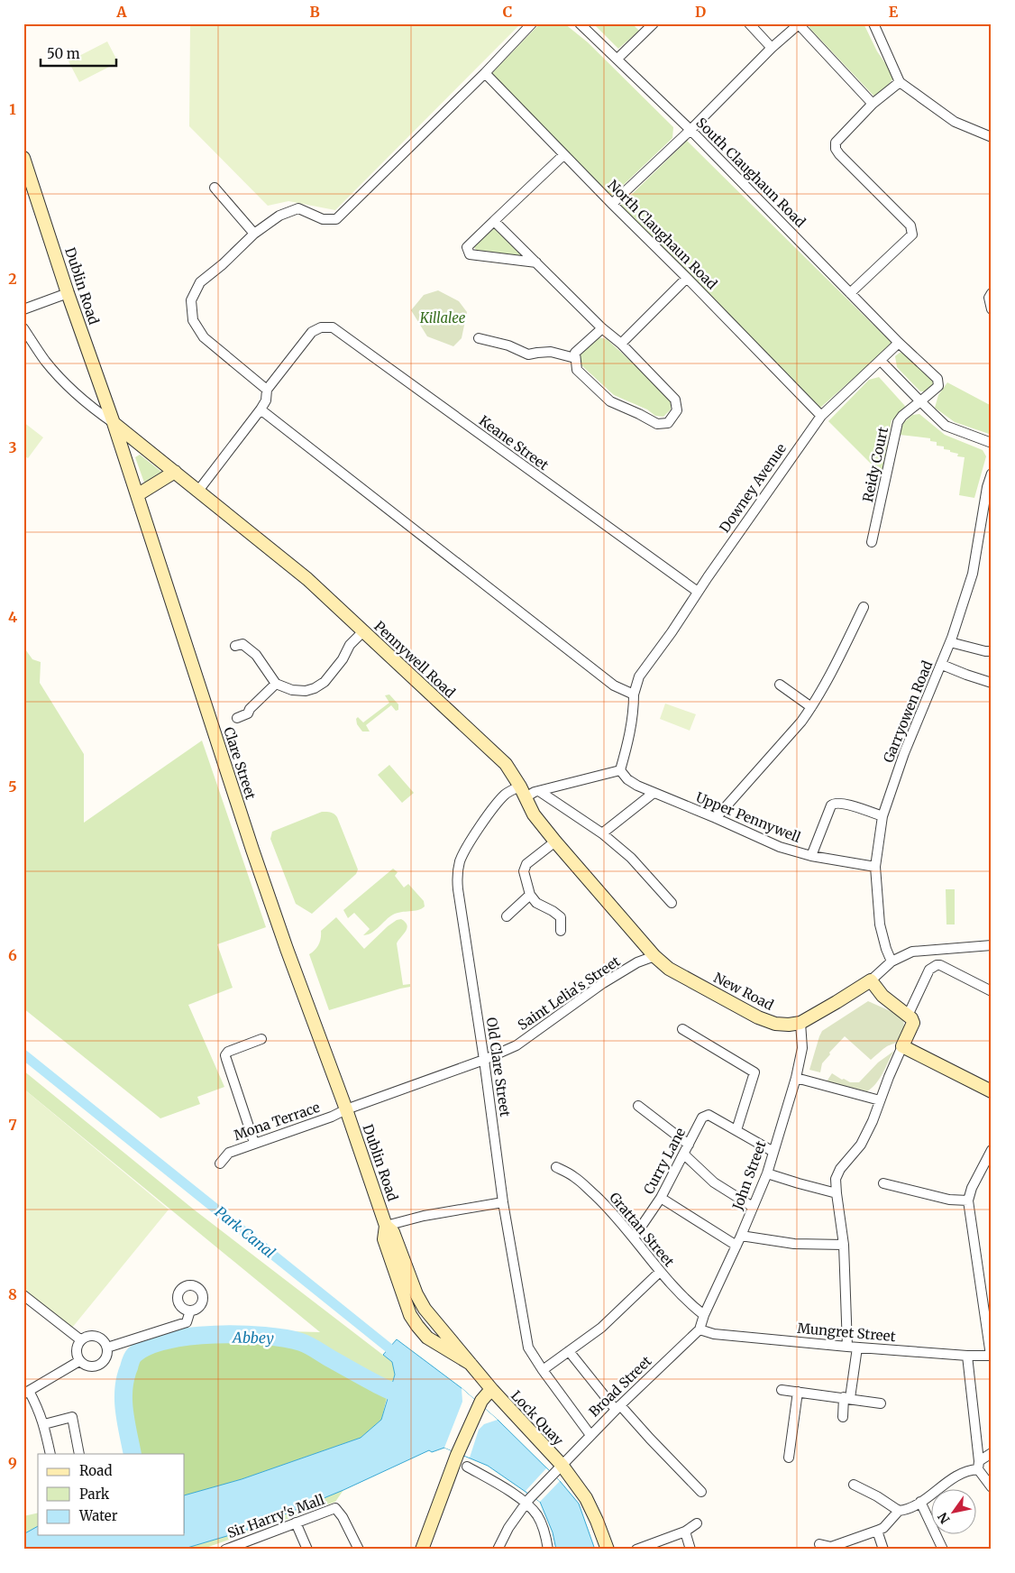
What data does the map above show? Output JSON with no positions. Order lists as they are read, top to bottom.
{
  "streets": {
    "main road": [
      "Dublin Road",
      "Pennywell Road",
      "Clare Street",
      "New Road",
      "Lock Quay"
    ],
    "street": [
      "South Claughaun Road",
      "North Claughaun Road",
      "Keane Street",
      "Reidy Court",
      "Downey Avenue",
      "Garryowen Road",
      "Upper Pennywell",
      "Saint Lelia's Street",
      "Old Clare Street",
      "Mona Terrace",
      "Curry Lane",
      "John Street",
      "Grattan Street",
      "Mungret Street",
      "Broad Street",
      "Sir Harry's Mall"
    ]
  },
  "crossings": [
    ["South Claughaun Road", "Reidy Court"],
    ["South Claughaun Road", "Downey Avenue"],
    ["North Claughaun Road", "Downey Avenue"],
    ["Dublin Road", "Pennywell Road"],
    ["Dublin Road", "Clare Street"],
    ["Dublin Road", "Saint Lelia's Street"],
    ["Dublin Road", "Mona Terrace"],
    ["Dublin Road", "Lock Quay"],
    ["Keane Street", "Downey Avenue"],
    ["Reidy Court", "Downey Avenue"],
    ["Downey Avenue", "Upper Pennywell"],
    ["Downey Avenue", "Old Clare Street"],
    ["Pennywell Road", "Clare Street"],
    ["Pennywell Road", "New Road"],
    ["Pennywell Road", "Saint Lelia's Street"],
    ["Pennywell Road", "Old Clare Street"],
    ["Garryowen Road", "Upper Pennywell"],
    ["Clare Street", "Saint Lelia's Street"],
    ["Clare Street", "Mona Terrace"],
    ["Upper Pennywell", "Old Clare Street"],
    ["New Road", "Saint Lelia's Street"],
    ["New Road", "John Street"],
    ["Saint Lelia's Street", "Old Clare Street"],
    ["Saint Lelia's Street", "Mona Terrace"],
    ["Old Clare Street", "Broad Street"],
    ["Curry Lane", "Grattan Street"],
    ["John Street", "Grattan Street"],
    ["John Street", "Mungret Street"],
    ["John Street", "Broad Street"],
    ["Mungret Street", "Broad Street"],
    ["Broad Street", "Lock Quay"]
  ],
  "water": ["Park Canal", "Abbey"],
  "parks": ["Killalee"],
  "legend": ["Road", "Park", "Water"],
  "scale_bar": "50 m",
  "north": "bottom left",
  "grid": {
    "columns": [
      "A",
      "B",
      "C",
      "D",
      "E"
    ],
    "rows": [
      "1",
      "2",
      "3",
      "4",
      "5",
      "6",
      "7",
      "8",
      "9"
    ]
  }
}
